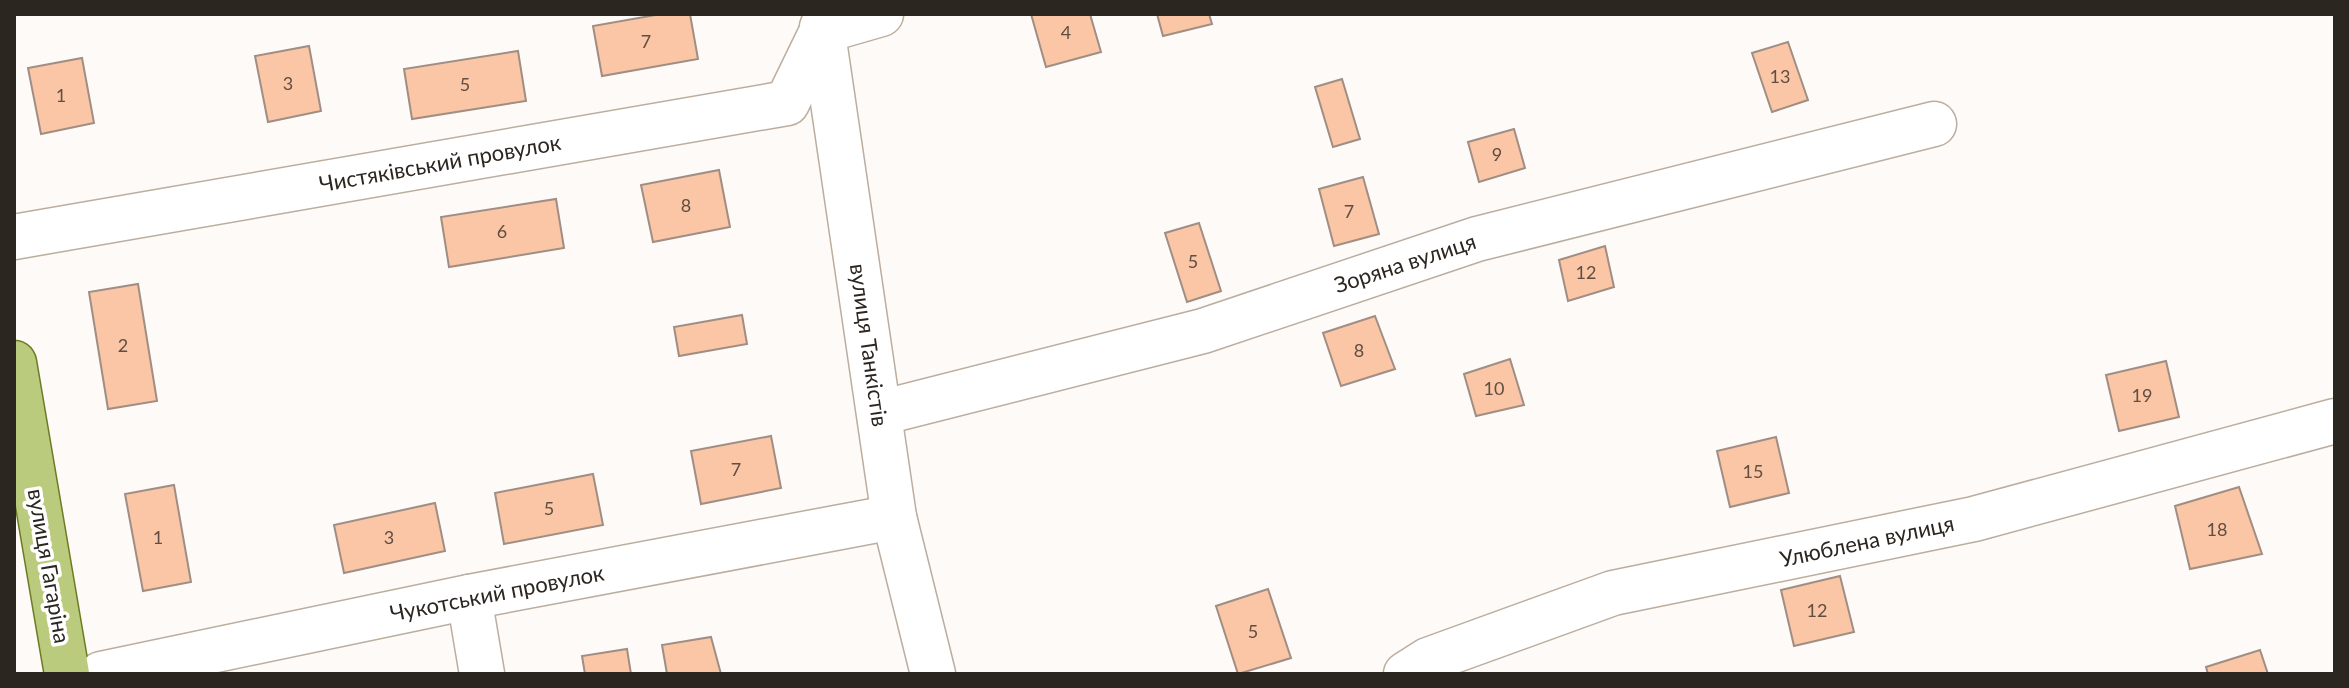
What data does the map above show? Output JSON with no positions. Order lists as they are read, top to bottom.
{
  "streets": {
    "main road": ["вулиця Гагаріна"],
    "street": [
      "Чистяківський провулок",
      "Зоряна вулиця",
      "вулиця Танкістів",
      "Улюблена вулиця",
      "Чукотський провулок"
    ]
  },
  "crossings": [
    ["Чистяківський провулок", "вулиця Танкістів"],
    ["Зоряна вулиця", "вулиця Танкістів"],
    ["вулиця Танкістів", "Чукотський провулок"]
  ],
  "house_numbers": [
    "4",
    "7",
    "13",
    "3",
    "5",
    "1",
    "9",
    "8",
    "7",
    "6",
    "5",
    "12",
    "2",
    "8",
    "10",
    "19",
    "7",
    "15",
    "5",
    "18",
    "1",
    "3",
    "12",
    "5"
  ]
}
